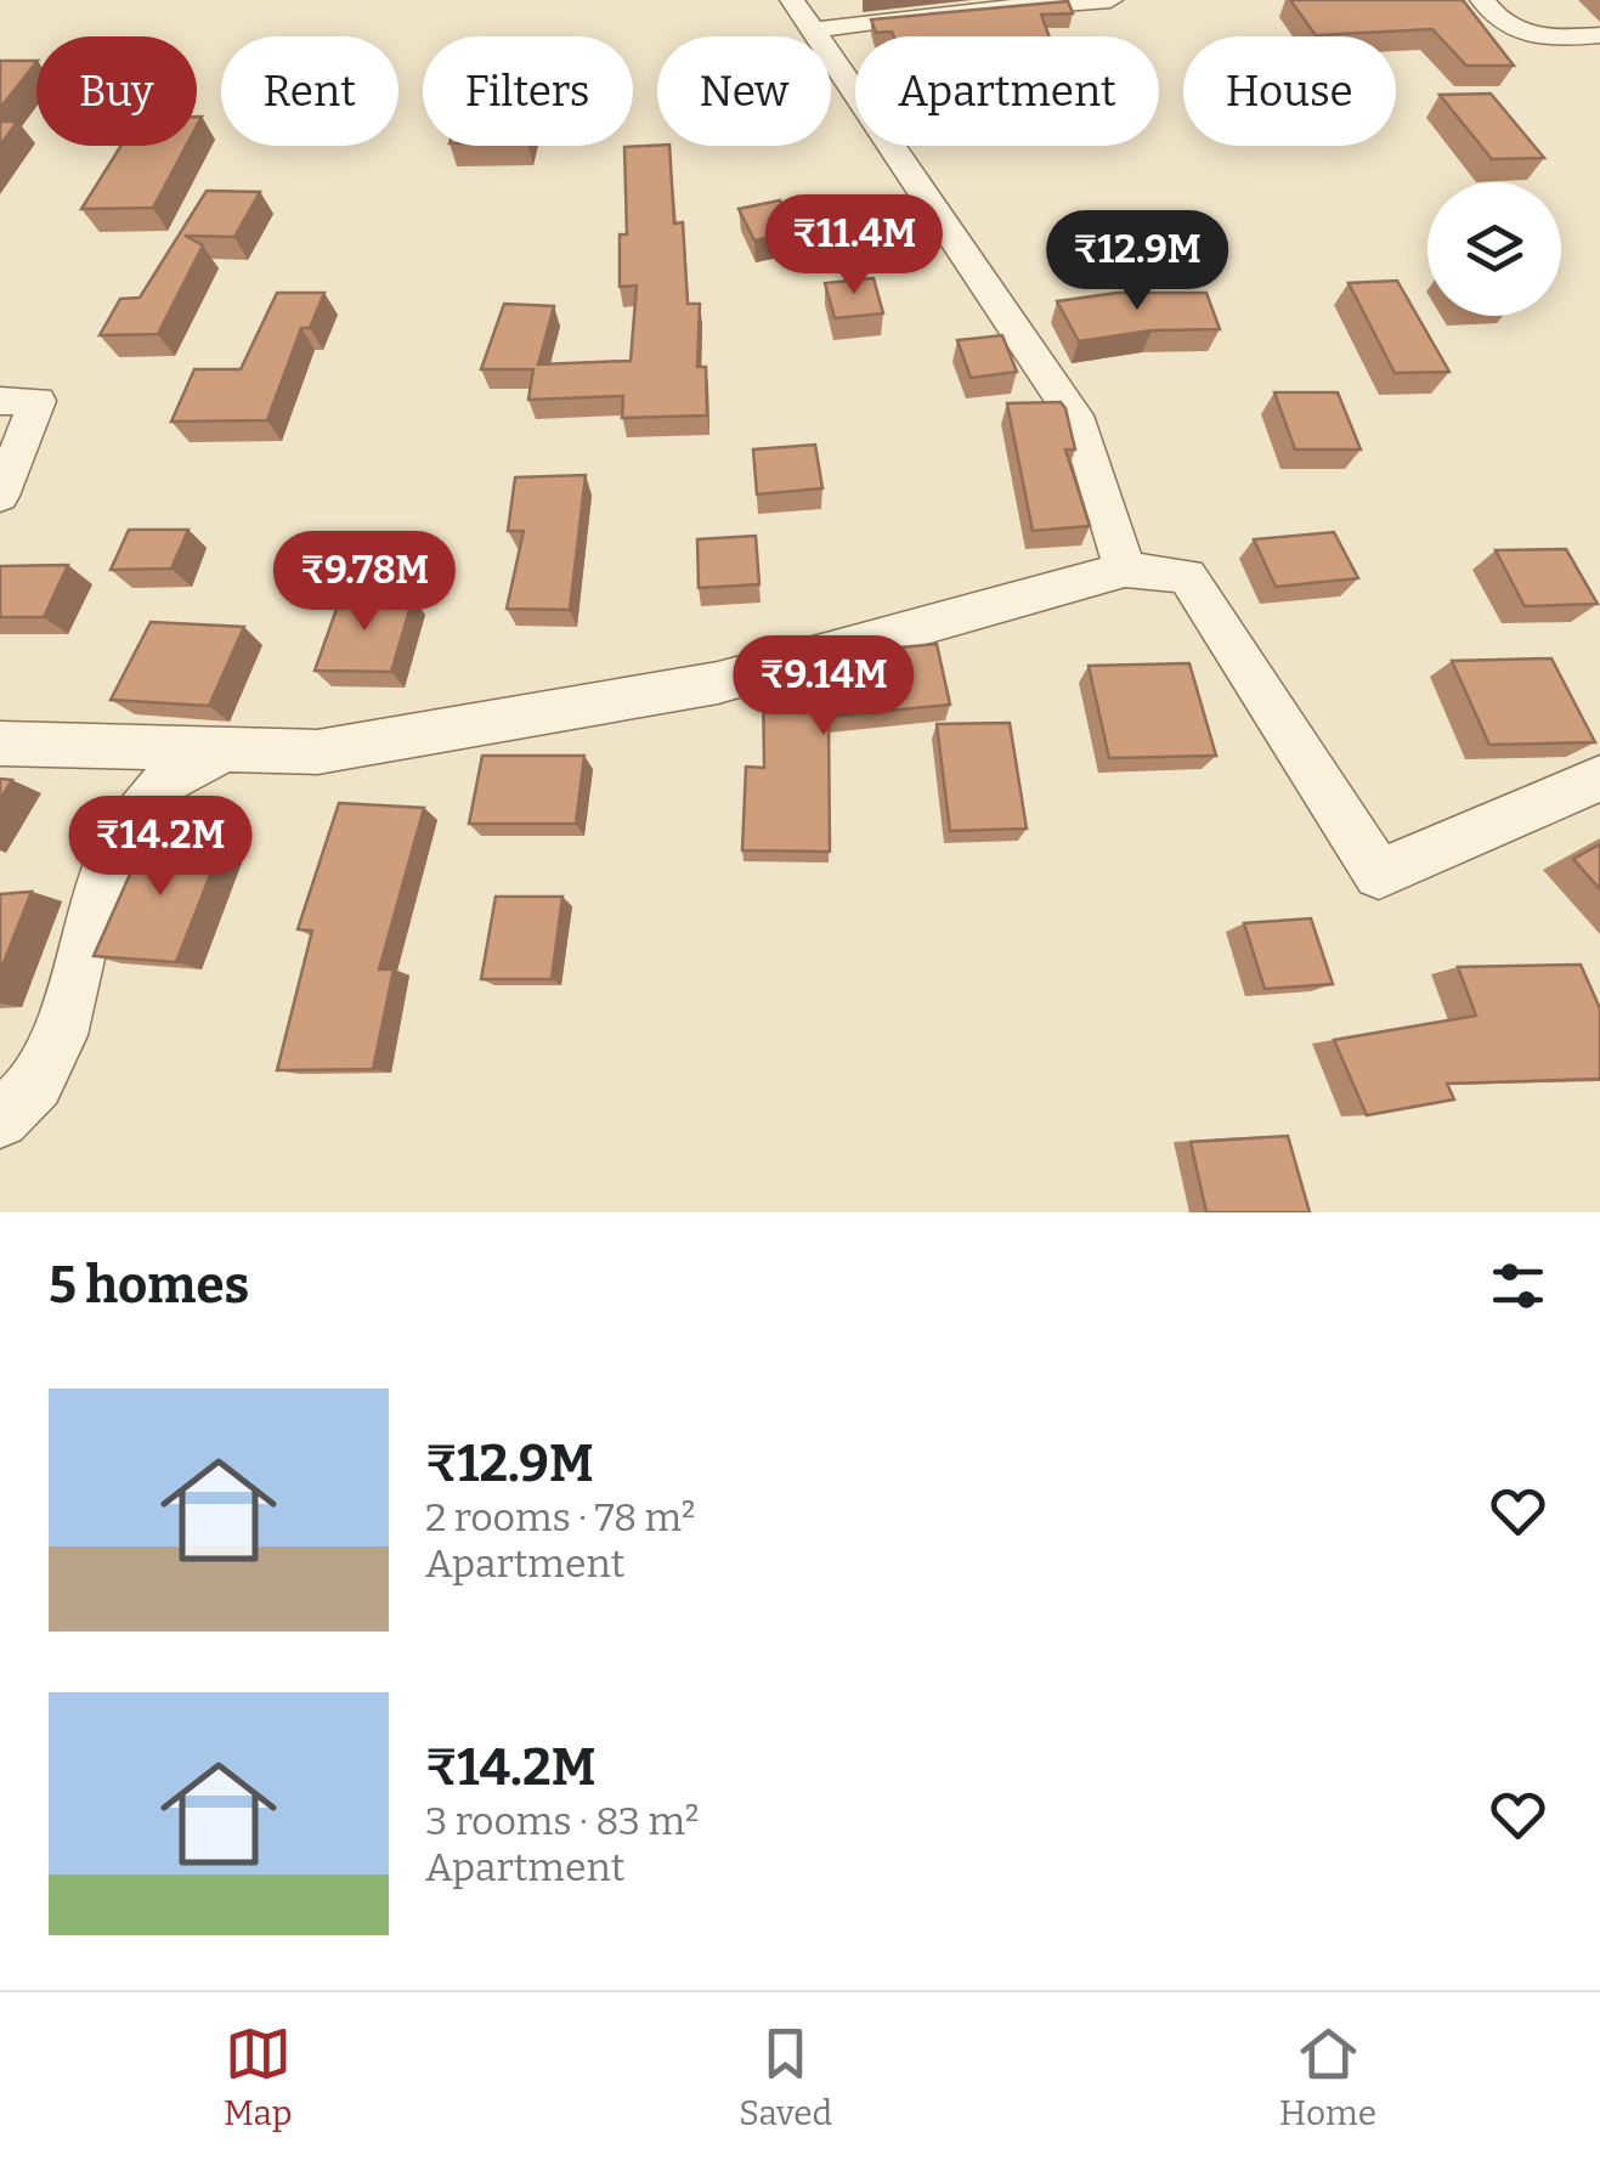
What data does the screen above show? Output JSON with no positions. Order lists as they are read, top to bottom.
{
  "page": {
    "chip": [
      "Buy",
      "Rent",
      "Filters",
      "New",
      "Apartment",
      "House"
    ],
    "price": [
      "₹11.4M",
      "₹12.9M",
      "₹9.78M",
      "₹9.14M",
      "₹14.2M"
    ],
    "heading": "5 homes",
    "list": [
      {
        "name": "₹12.9M",
        "note": "2 rooms · 78 m² · Apartment"
      },
      {
        "name": "₹14.2M",
        "note": "3 rooms · 83 m² · Apartment"
      }
    ],
    "tabs": ["Map", "Saved", "Home"]
  }
}
